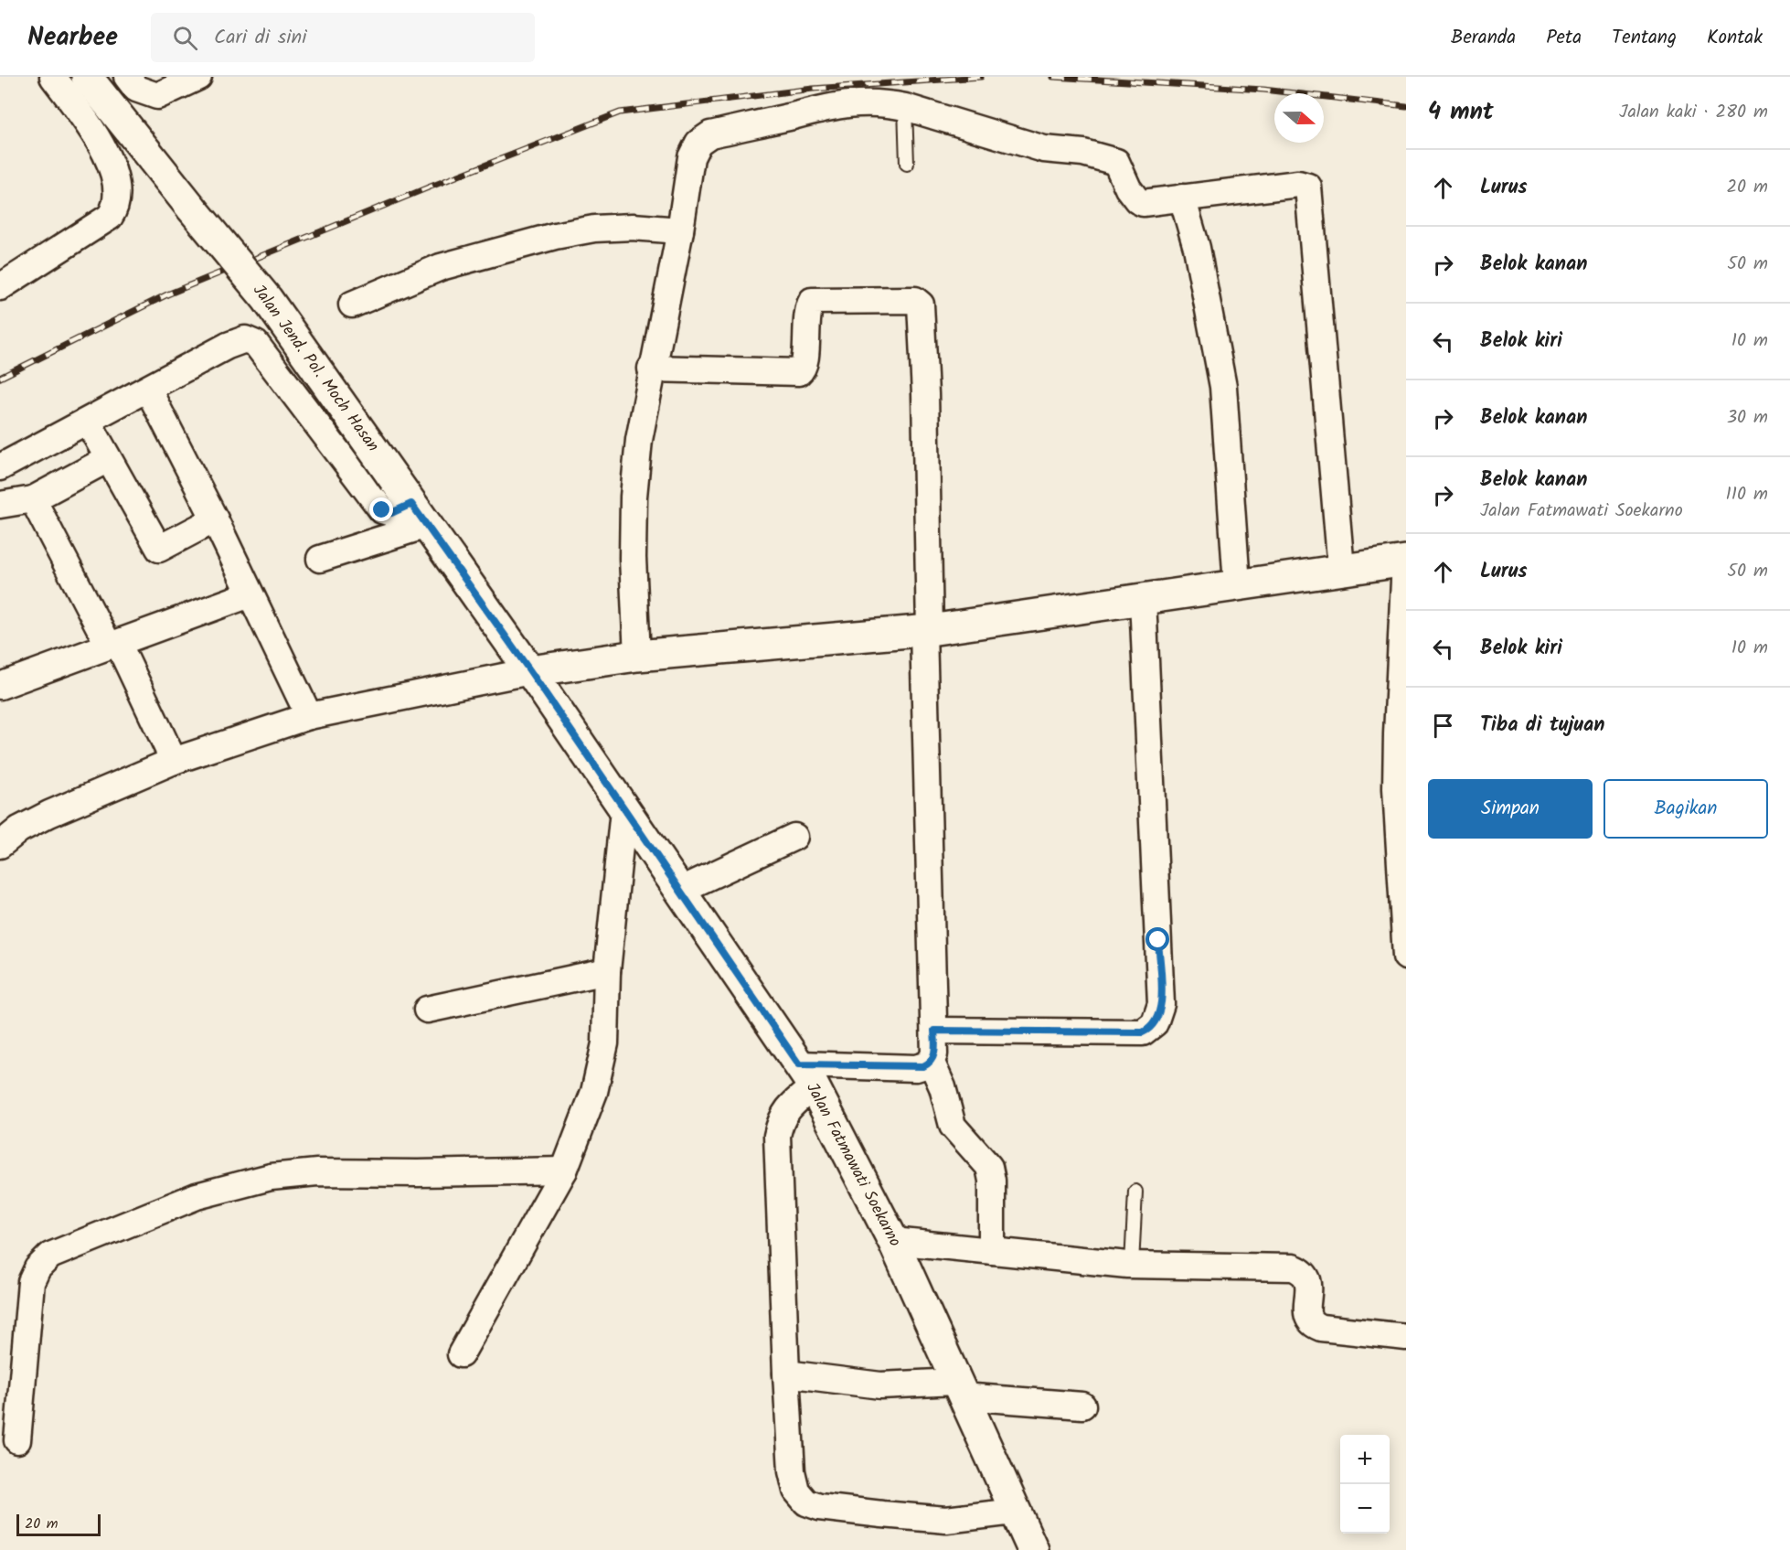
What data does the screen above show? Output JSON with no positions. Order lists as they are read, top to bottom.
{
  "streets": {
    "main road": ["Jalan Jend. Pol. Moch Hasan", "Jalan Fatmawati Soekarno"]
  },
  "crossings": [
    ["Jalan Jend. Pol. Moch Hasan", "Jalan Fatmawati Soekarno"]
  ],
  "scale_bar": "20 m",
  "north": "right",
  "page": {
    "header": "Nearbee",
    "search": "Cari di sini",
    "nav": [
      "Beranda",
      "Peta",
      "Tentang",
      "Kontak"
    ],
    "heading": ["4 mnt", "Jalan kaki · 280 m"],
    "list": [
      ["Lurus", "20 m"],
      ["Belok kanan", "50 m"],
      ["Belok kiri", "10 m"],
      ["Belok kanan", "30 m"],
      ["Belok kanan", "Jalan Fatmawati Soekarno", "110 m"],
      ["Lurus", "50 m"],
      ["Belok kiri", "10 m"],
      "Tiba di tujuan"
    ],
    "buttons": ["Simpan", "Bagikan"],
    "map_buttons": ["+", "−"],
    "scale": "20 m"
  }
}
